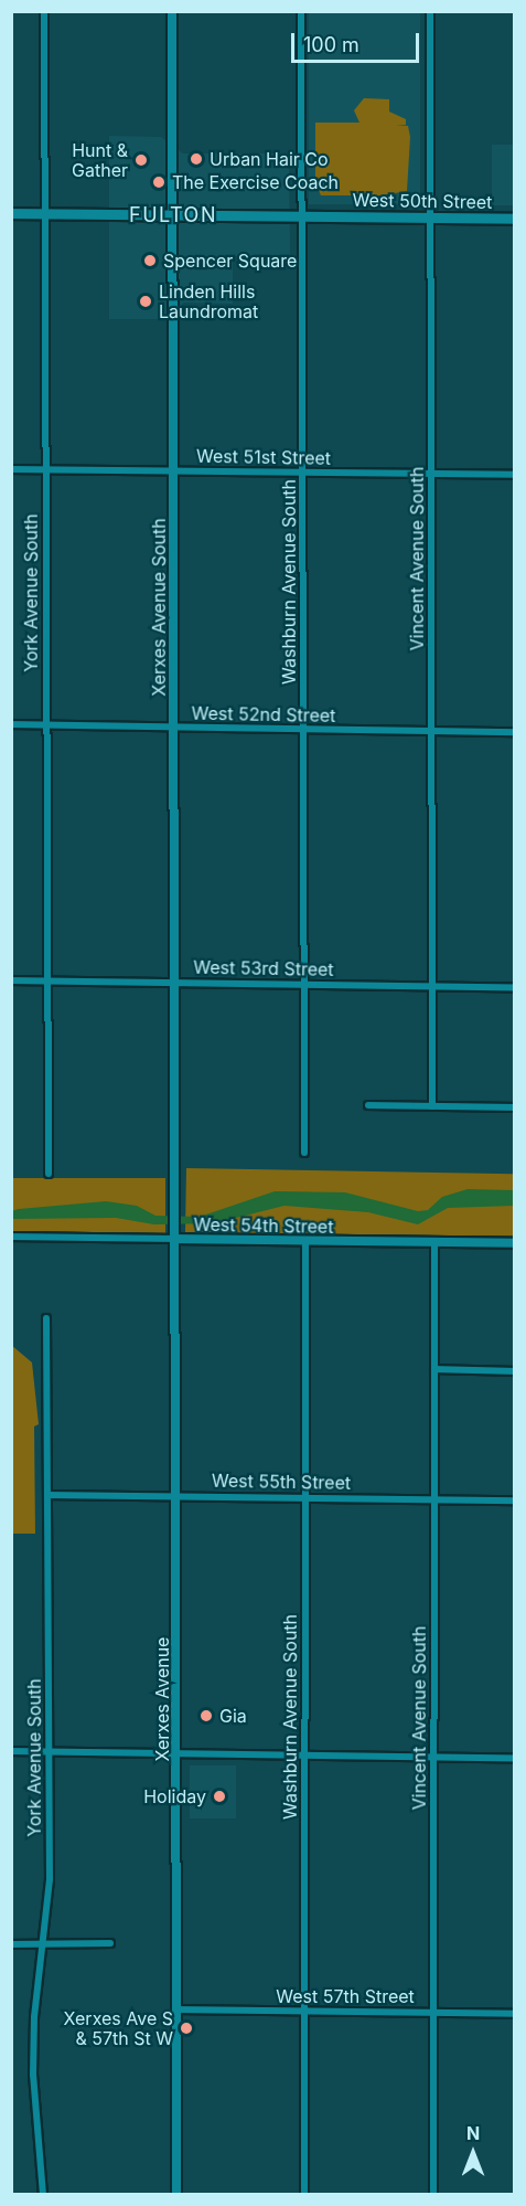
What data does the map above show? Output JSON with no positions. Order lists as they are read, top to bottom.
{
  "streets": {
    "main road": ["West 50th Street"],
    "street": [
      "West 51st Street",
      "Vincent Avenue South",
      "Washburn Avenue South",
      "York Avenue South",
      "Xerxes Avenue South",
      "West 52nd Street",
      "West 53rd Street",
      "West 54th Street",
      "West 55th Street",
      "Xerxes Avenue",
      "West 57th Street"
    ]
  },
  "crossings": [
    ["West 50th Street", "Vincent Avenue South"],
    ["West 50th Street", "Washburn Avenue South"],
    ["West 50th Street", "York Avenue South"],
    ["West 50th Street", "Xerxes Avenue South"],
    ["West 51st Street", "Vincent Avenue South"],
    ["West 51st Street", "Washburn Avenue South"],
    ["West 51st Street", "York Avenue South"],
    ["West 51st Street", "Xerxes Avenue South"],
    ["Vincent Avenue South", "West 52nd Street"],
    ["Vincent Avenue South", "West 53rd Street"],
    ["Vincent Avenue South", "West 54th Street"],
    ["Vincent Avenue South", "West 55th Street"],
    ["Vincent Avenue South", "West 57th Street"],
    ["Washburn Avenue South", "West 52nd Street"],
    ["Washburn Avenue South", "West 53rd Street"],
    ["Washburn Avenue South", "West 54th Street"],
    ["Washburn Avenue South", "West 55th Street"],
    ["Washburn Avenue South", "West 57th Street"],
    ["York Avenue South", "West 52nd Street"],
    ["York Avenue South", "West 53rd Street"],
    ["York Avenue South", "West 55th Street"],
    ["Xerxes Avenue South", "West 52nd Street"],
    ["Xerxes Avenue South", "West 53rd Street"],
    ["Xerxes Avenue South", "Xerxes Avenue"],
    ["West 54th Street", "Xerxes Avenue"],
    ["West 55th Street", "Xerxes Avenue"],
    ["Xerxes Avenue", "West 57th Street"]
  ],
  "districts": ["FULTON"],
  "places": [
    "Urban Hair Co",
    "Hunt & Gather",
    "The Exercise Coach",
    "Spencer Square",
    "Linden Hills Laundromat",
    "Gia",
    "Holiday",
    "Xerxes Ave S & 57th St W"
  ],
  "scale_bar": "100 m",
  "north": "top"
}
